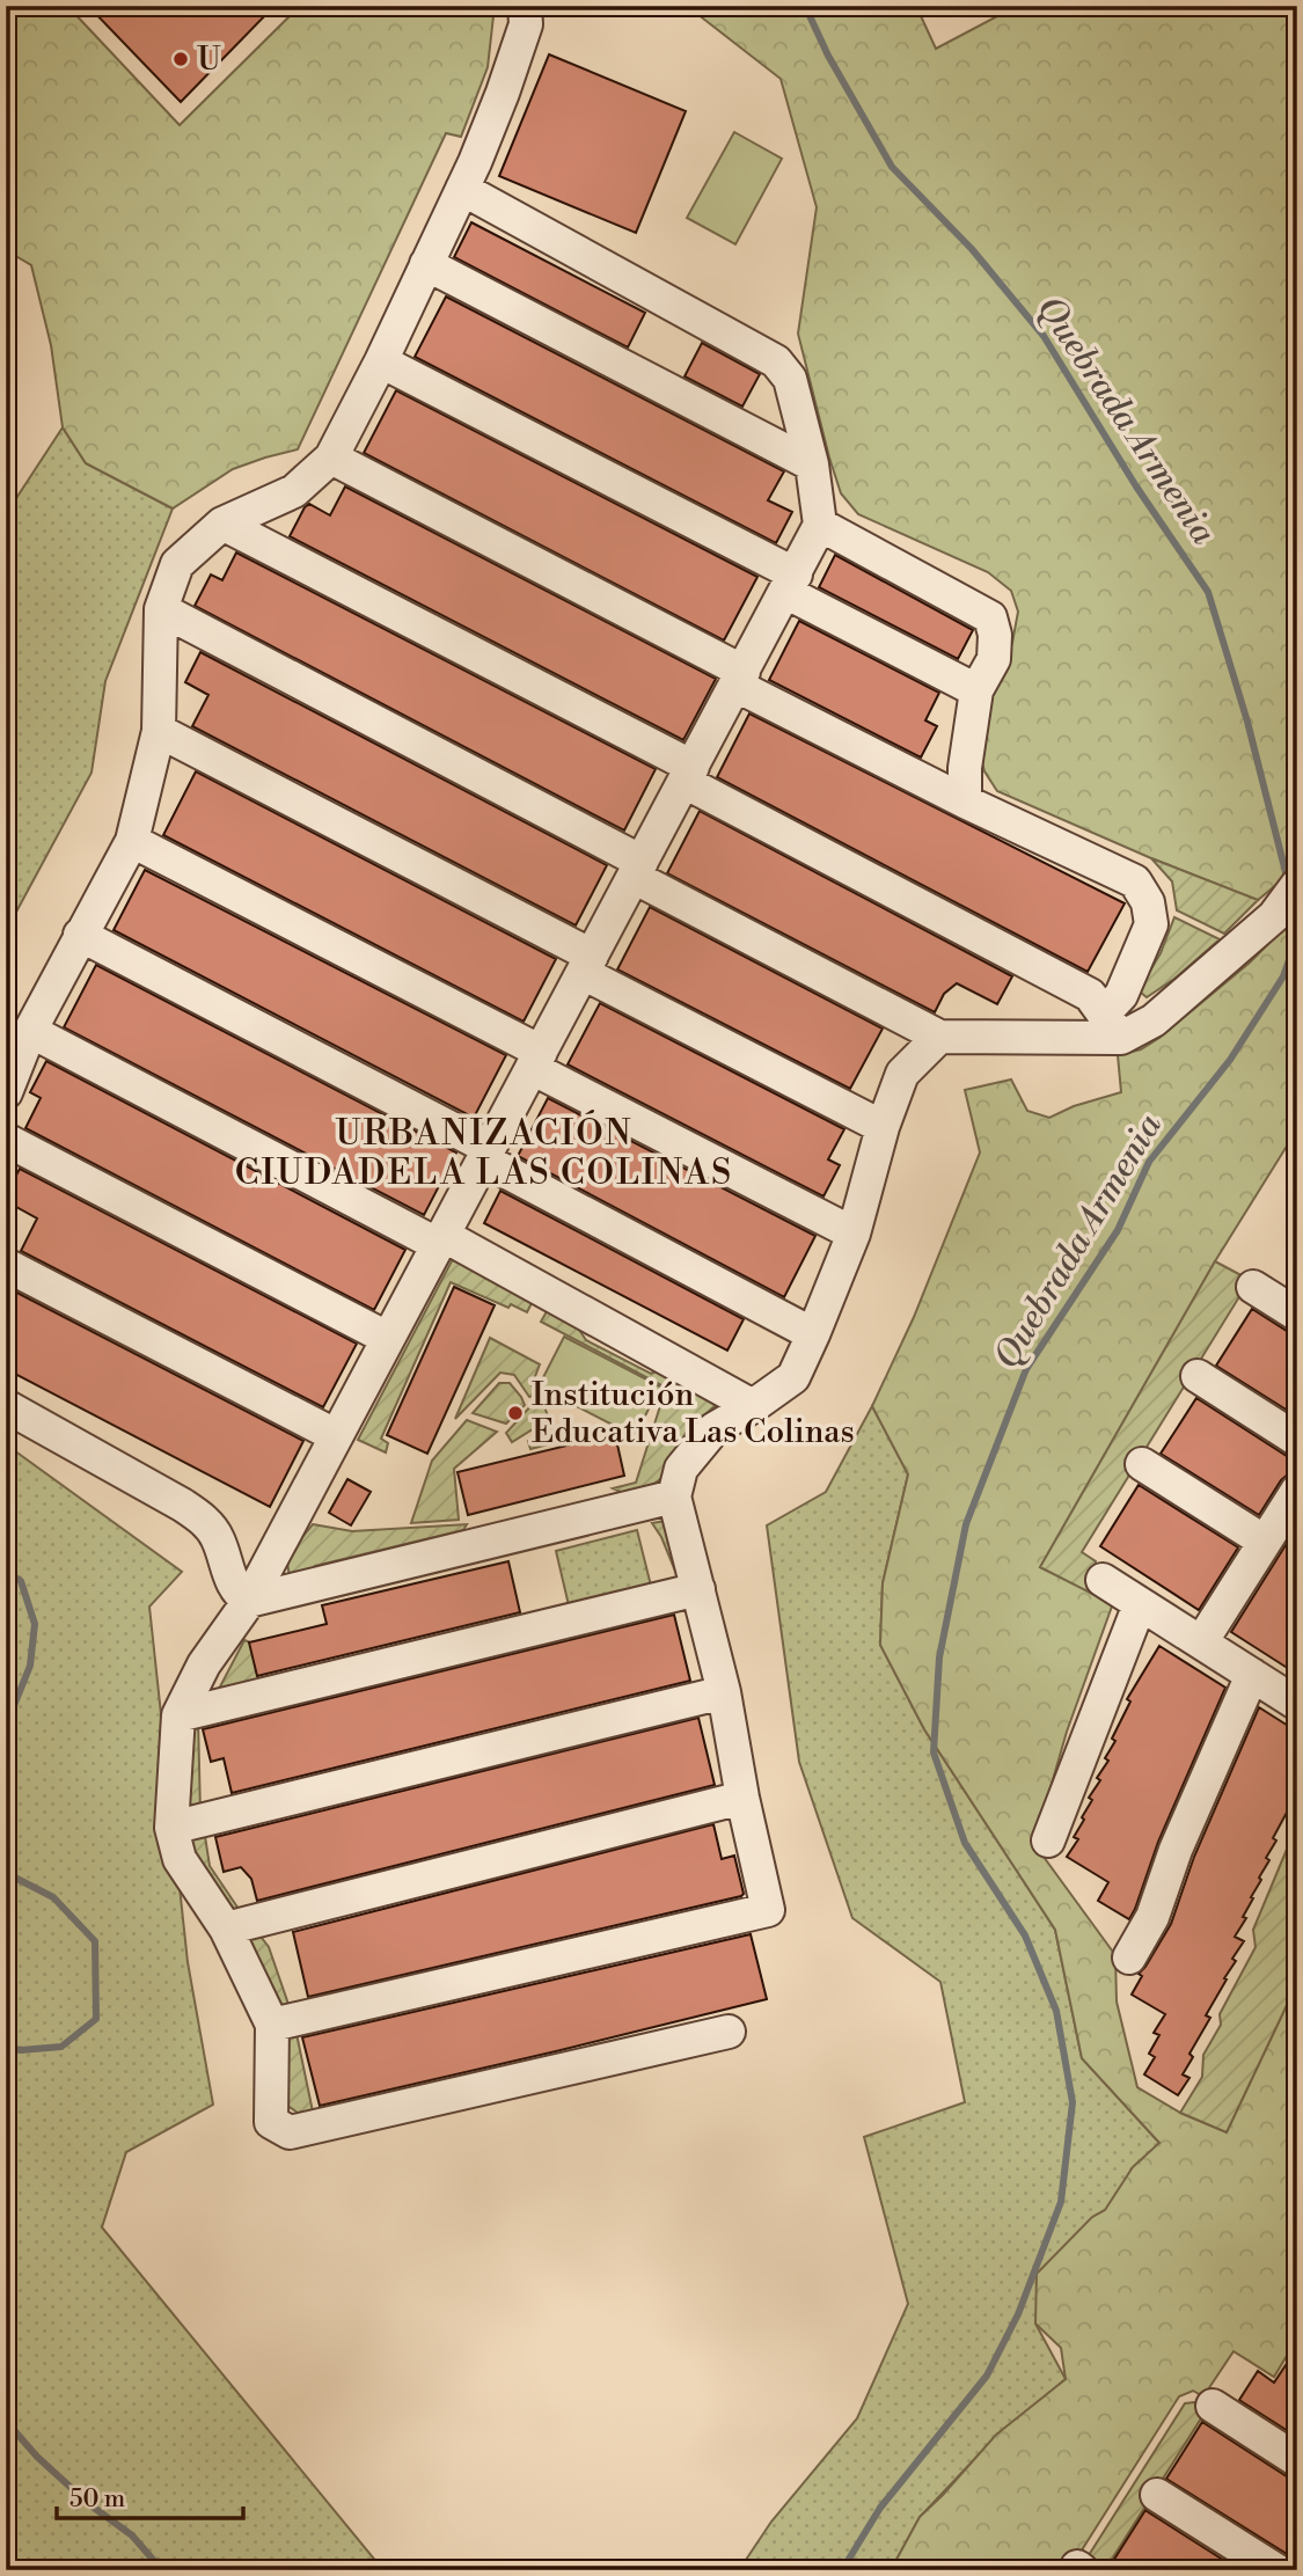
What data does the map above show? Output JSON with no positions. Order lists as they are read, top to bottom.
{
  "districts": ["URBANIZACIÓN CIUDADELA LAS COLINAS"],
  "water": ["Quebrada Armenia"],
  "places": ["U", "Institución Educativa Las Colinas"],
  "scale_bar": "50 m"
}
